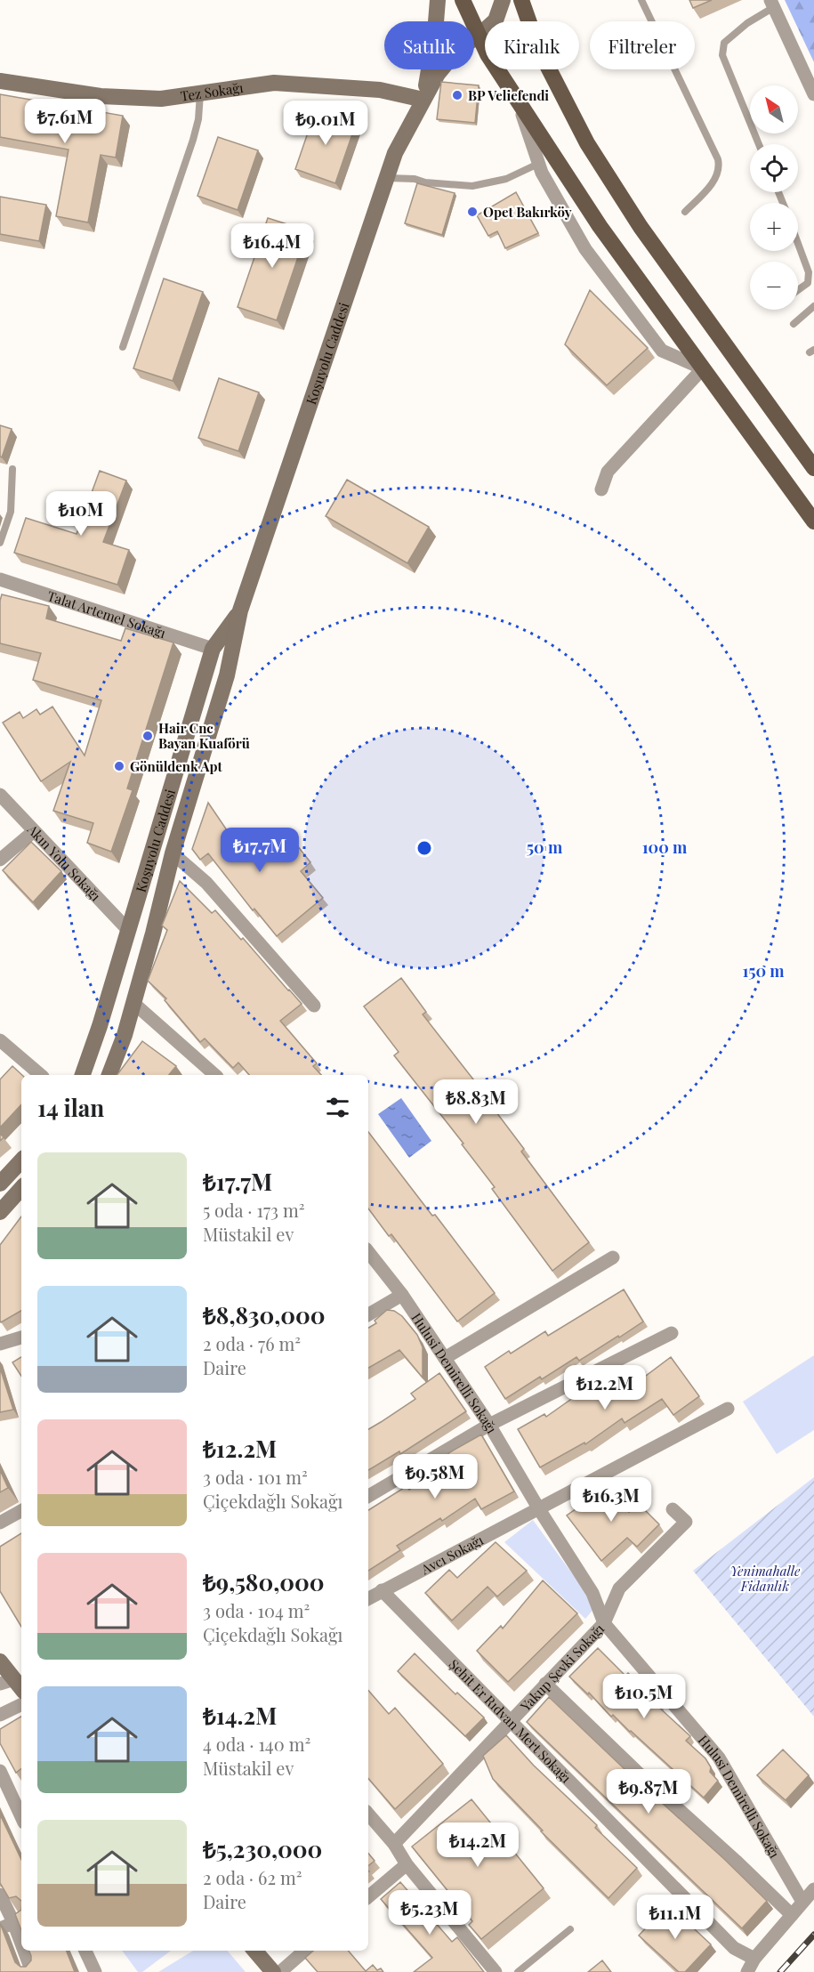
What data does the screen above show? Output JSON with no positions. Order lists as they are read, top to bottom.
{
  "streets": {
    "street": [
      "Tez Sokağı",
      "Koşuyolu Caddesi",
      "Talat Artemel Sokağı",
      "Akın Yolu Sokağı",
      "Hulusi Demirelli Sokağı",
      "Avcı Sokağı",
      "Yakup Şevki Sokağı",
      "Şehit Er Rıdvan Mert Sokağı"
    ]
  },
  "crossings": [
    ["Tez Sokağı", "Koşuyolu Caddesi"],
    ["Koşuyolu Caddesi", "Talat Artemel Sokağı"],
    ["Koşuyolu Caddesi", "Akın Yolu Sokağı"],
    ["Hulusi Demirelli Sokağı", "Avcı Sokağı"],
    ["Hulusi Demirelli Sokağı", "Yakup Şevki Sokağı"],
    ["Avcı Sokağı", "Şehit Er Rıdvan Mert Sokağı"],
    ["Yakup Şevki Sokağı", "Şehit Er Rıdvan Mert Sokağı"]
  ],
  "parks": ["Yenimahalle Fidanlık"],
  "places": [
    "BP Veliefendi",
    "Opet Bakırköy",
    "Hair Cnc Bayan Kuaförü",
    "Gönüldenk Apt"
  ],
  "north": "top left",
  "page": {
    "chip": ["Satılık", "Kiralık", "Filtreler"],
    "map_buttons": ["+", "−"],
    "price": [
      "₺7.61M",
      "₺9.01M",
      "₺16.4M",
      "₺10M",
      "₺17.7M",
      "₺8.83M",
      "₺12.2M",
      "₺9.58M",
      "₺16.3M",
      "₺10.5M",
      "₺9.87M",
      "₺14.2M",
      "₺5.23M",
      "₺11.1M"
    ],
    "heading": "14 ilan",
    "list": [
      {
        "name": "₺17.7M",
        "note": "5 oda · 173 m² · Müstakil ev"
      },
      {
        "name": "₺8,830,000",
        "note": "2 oda · 76 m² · Daire"
      },
      {
        "name": "₺12.2M",
        "note": "3 oda · 101 m² · Çiçekdağlı Sokağı"
      },
      {
        "name": "₺9,580,000",
        "note": "3 oda · 104 m² · Çiçekdağlı Sokağı"
      },
      {
        "name": "₺14.2M",
        "note": "4 oda · 140 m² · Müstakil ev"
      },
      {
        "name": "₺5,230,000",
        "note": "2 oda · 62 m² · Daire"
      }
    ]
  },
  "rings": ["50 m", "100 m", "150 m"]
}
